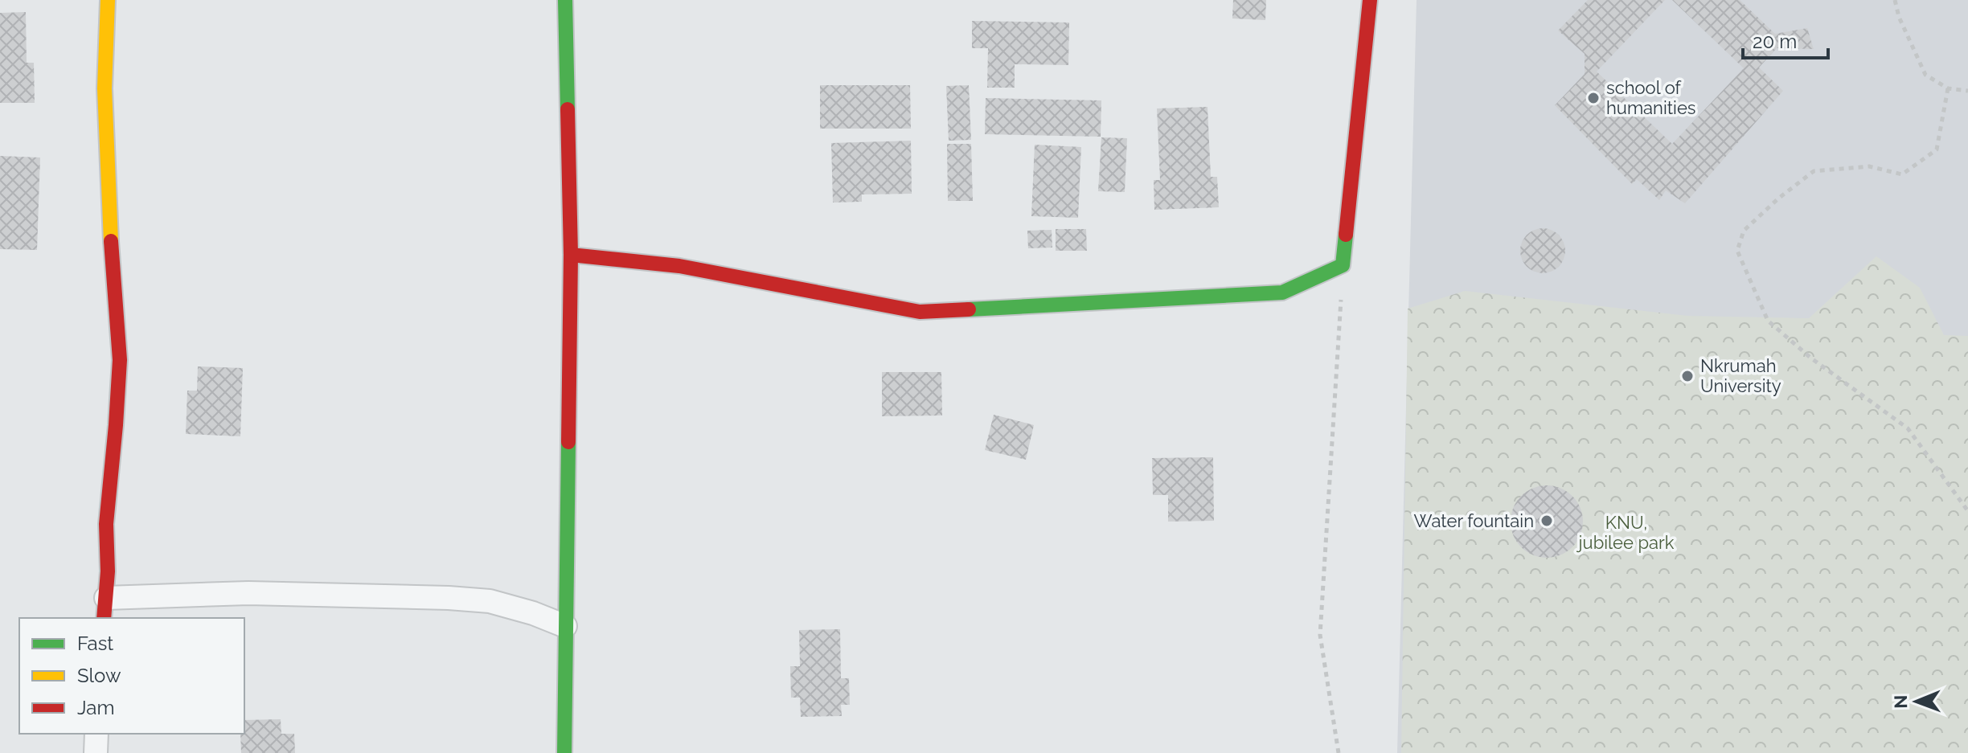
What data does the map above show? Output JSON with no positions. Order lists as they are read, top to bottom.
{
  "parks": ["KNU, jubilee park"],
  "places": ["school of humanities", "Nkrumah University", "Water fountain"],
  "legend": ["Fast", "Slow", "Jam"],
  "scale_bar": "20 m",
  "north": "left"
}
